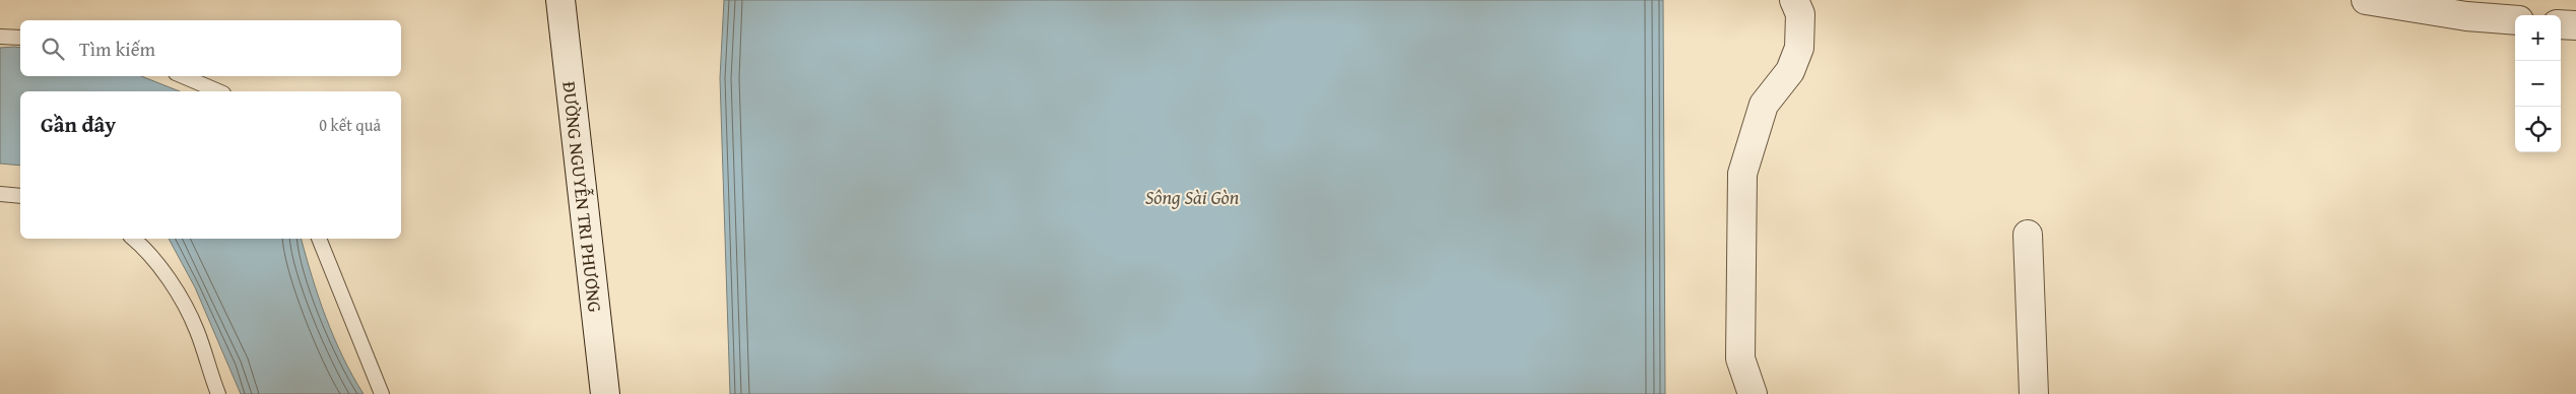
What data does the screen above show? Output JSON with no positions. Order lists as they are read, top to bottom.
{
  "streets": {
    "street": ["ĐƯỜNG NGUYỄN TRI PHƯƠNG"]
  },
  "water": ["Sông Sài Gòn"],
  "page": {
    "map_buttons": ["+", "−"],
    "search": "Tìm kiếm",
    "heading": ["Gần đây", "0 kết quả"]
  }
}
